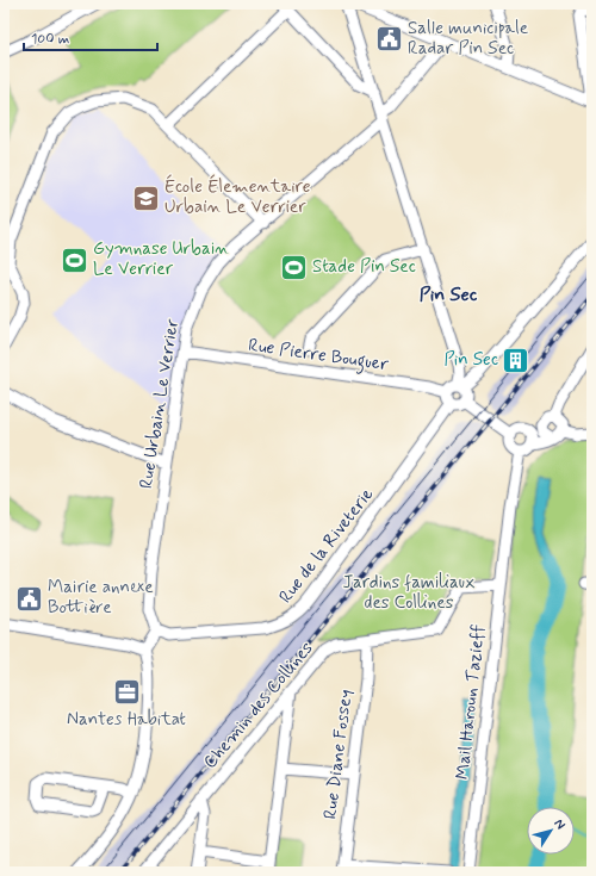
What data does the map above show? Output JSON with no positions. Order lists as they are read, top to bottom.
{
  "streets": {
    "street": [
      "Rue Pierre Bouguer",
      "Rue Urbain Le Verrier",
      "Rue de la Riveterie",
      "Mail Haroun Tazieff",
      "Chemin des Collines",
      "Rue Diane Fossey"
    ]
  },
  "crossings": [
    ["Rue Pierre Bouguer", "Rue Urbain Le Verrier"],
    ["Rue Pierre Bouguer", "Rue de la Riveterie"],
    ["Rue Urbain Le Verrier", "Rue de la Riveterie"],
    ["Mail Haroun Tazieff", "Chemin des Collines"],
    ["Chemin des Collines", "Rue Diane Fossey"]
  ],
  "districts": ["Pin Sec"],
  "parks": ["Jardins familiaux des Collines"],
  "places": {
    "public building": ["Salle municipale Radar Pin Sec", "Mairie annexe Bottière"],
    "school or university": ["École Élementaire Urbain Le Verrier"],
    "sports": ["Gymnase Urbain Le Verrier", "Stade Pin Sec"],
    "building": ["Pin Sec"],
    "office": ["Nantes Habitat"]
  },
  "scale_bar": "100 m",
  "north": "top right"
}
